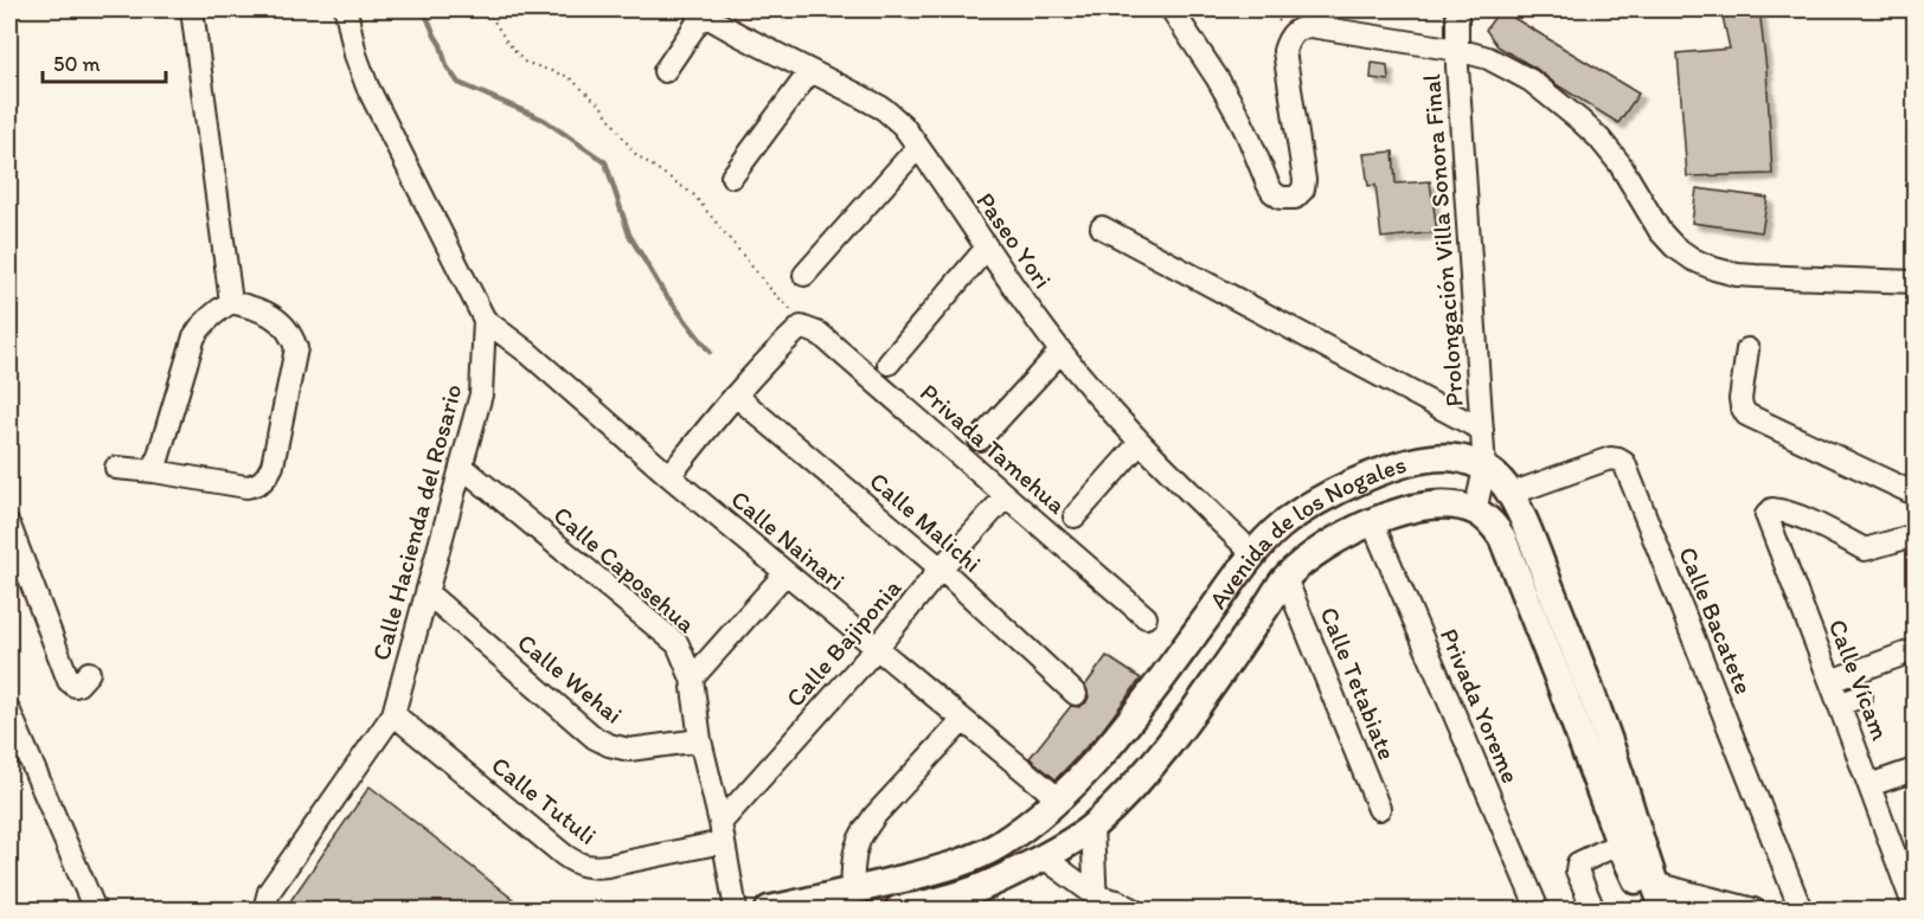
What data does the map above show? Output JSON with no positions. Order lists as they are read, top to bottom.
{
  "streets": {
    "main road": ["Avenida de los Nogales"],
    "street": [
      "Paseo Yori",
      "Prolongación Villa Sonora Final",
      "Privada Tamehua",
      "Calle Hacienda del Rosario",
      "Calle Malichi",
      "Calle Nainari",
      "Calle Caposehua",
      "Calle Bacatete",
      "Calle Bajiponia",
      "Calle Wehai",
      "Calle Vícam",
      "Calle Tetabiate",
      "Privada Yoreme",
      "Calle Tutuli"
    ]
  },
  "crossings": [
    ["Paseo Yori", "Avenida de los Nogales"],
    ["Prolongación Villa Sonora Final", "Avenida de los Nogales"],
    ["Privada Tamehua", "Calle Bajiponia"],
    ["Calle Hacienda del Rosario", "Calle Nainari"],
    ["Calle Hacienda del Rosario", "Calle Caposehua"],
    ["Calle Hacienda del Rosario", "Calle Wehai"],
    ["Calle Hacienda del Rosario", "Calle Tutuli"],
    ["Calle Malichi", "Calle Bajiponia"],
    ["Avenida de los Nogales", "Calle Nainari"],
    ["Avenida de los Nogales", "Calle Bacatete"],
    ["Avenida de los Nogales", "Calle Tetabiate"],
    ["Avenida de los Nogales", "Privada Yoreme"],
    ["Calle Nainari", "Calle Bajiponia"],
    ["Calle Caposehua", "Calle Bajiponia"],
    ["Calle Caposehua", "Calle Wehai"],
    ["Calle Caposehua", "Calle Tutuli"],
    ["Calle Bajiponia", "Calle Tutuli"]
  ],
  "scale_bar": "50 m"
}
